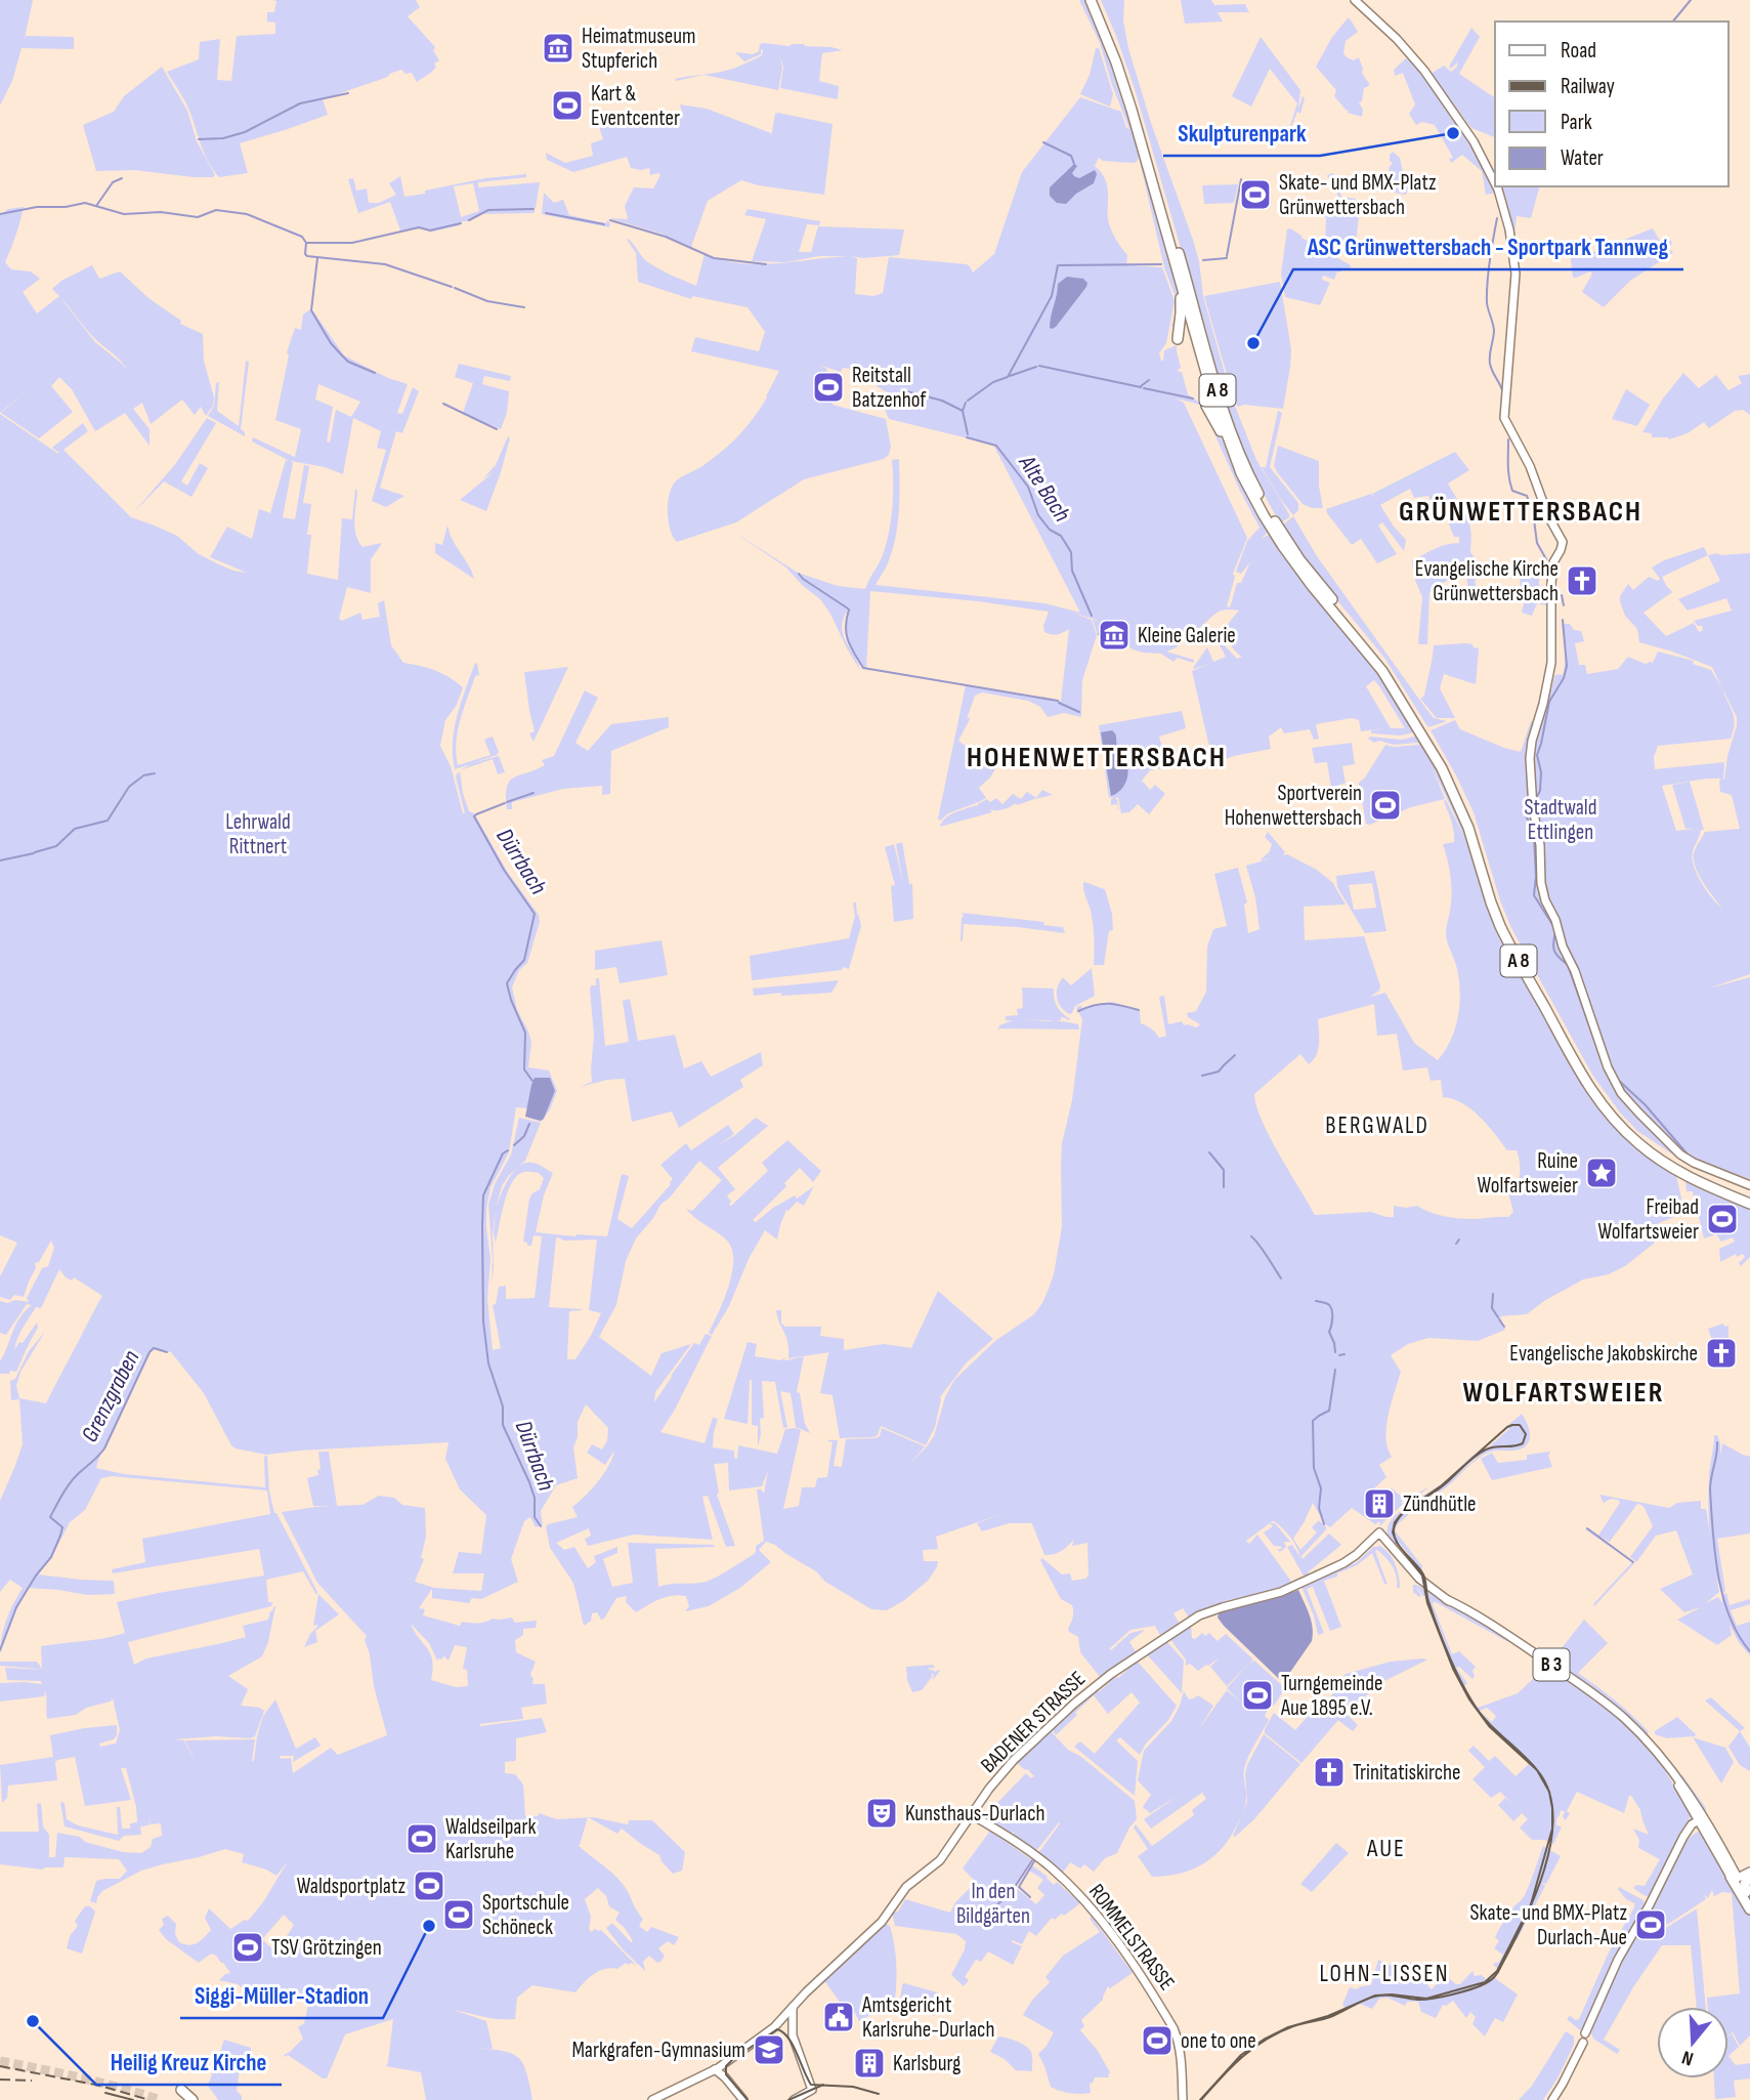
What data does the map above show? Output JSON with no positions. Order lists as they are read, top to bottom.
{
  "streets": {
    "highway": ["A 8"],
    "main road": ["B 3", "BADENER STRASSE", "ROMMELSTRASSE"]
  },
  "crossings": [
    ["B 3", "BADENER STRASSE"],
    ["BADENER STRASSE", "ROMMELSTRASSE"]
  ],
  "districts": [
    "GRÜNWETTERSBACH",
    "HOHENWETTERSBACH",
    "BERGWALD",
    "WOLFARTSWEIER",
    "AUE",
    "LOHN-LISSEN"
  ],
  "water": ["Alte Bach", "Dürrbach", "Grenzgraben"],
  "parks": ["Stadtwald Ettlingen", "Lehrwald Rittnert", "In den Bildgärten"],
  "places": {
    "museum": ["Heimatmuseum Stupferich", "Kleine Galerie"],
    "sports": [
      "Kart & Eventcenter",
      "Skate- und BMX-Platz Grünwettersbach",
      "Reitstall Batzenhof",
      "Sportverein Hohenwettersbach",
      "Freibad Wolfartsweier",
      "Turngemeinde Aue 1895 e.V.",
      "Waldseilpark Karlsruhe",
      "Waldsportplatz",
      "Sportschule Schöneck",
      "Skate- und BMX-Platz Durlach-Aue",
      "TSV Grötzingen",
      "one to one"
    ],
    "other": [
      "Skulpturenpark",
      "ASC Grünwettersbach - Sportpark Tannweg",
      "Siggi-Müller-Stadion",
      "Heilig Kreuz Kirche"
    ],
    "church": ["Evangelische Kirche Grünwettersbach", "Evangelische Jakobskirche", "Trinitatiskirche"],
    "place": ["Ruine Wolfartsweier"],
    "building": ["Zündhütle", "Karlsburg"],
    "theatre": ["Kunsthaus-Durlach"],
    "public building": ["Amtsgericht Karlsruhe-Durlach"],
    "school or university": ["Markgrafen-Gymnasium"]
  },
  "legend": [
    "Road",
    "Railway",
    "Park",
    "Water"
  ],
  "north": "bottom"
}
